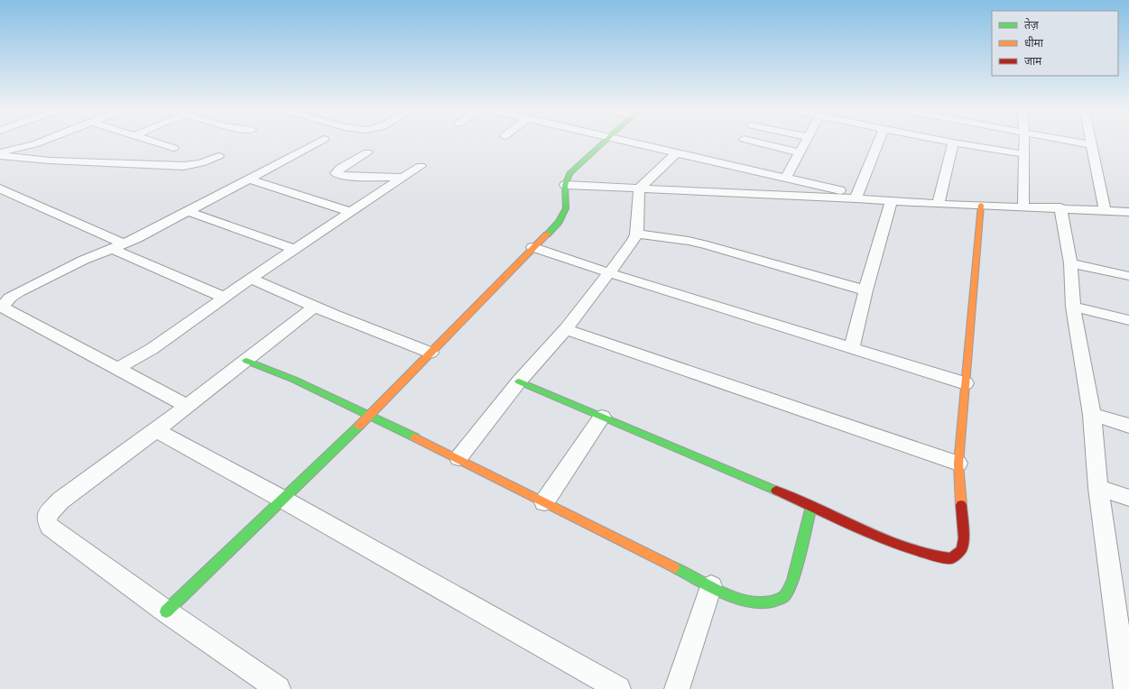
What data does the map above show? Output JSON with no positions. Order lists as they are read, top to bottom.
{
  "legend": ["तेज़", "धीमा", "जाम"]
}
